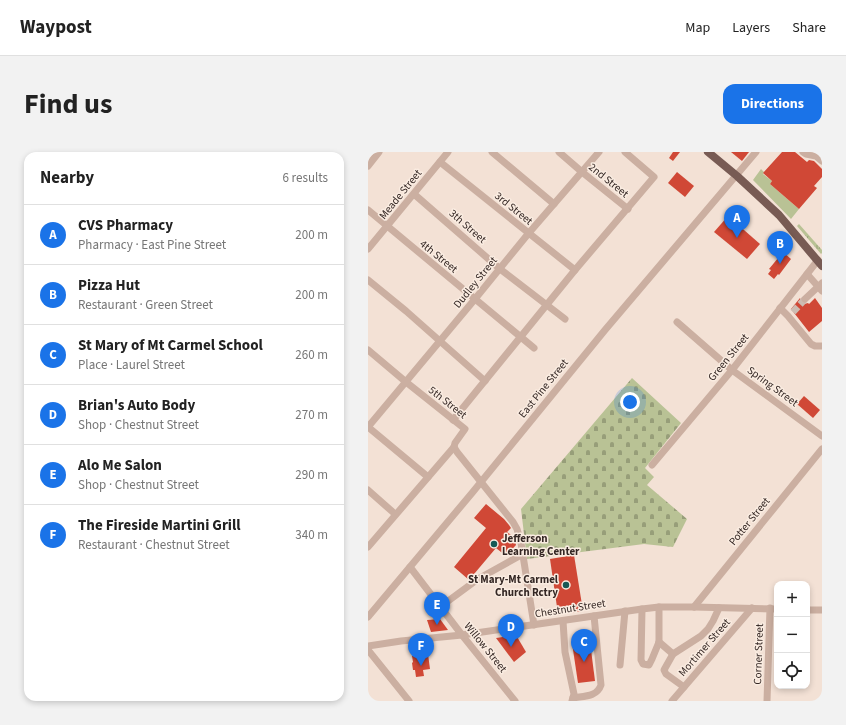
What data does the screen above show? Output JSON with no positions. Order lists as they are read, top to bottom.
{
  "streets": {
    "street": [
      "2nd Street",
      "Meade Street",
      "3rd Street",
      "3th Street",
      "4th Street",
      "Dudley Street",
      "Green Street",
      "Spring Street",
      "East Pine Street",
      "5th Street",
      "Potter Street",
      "Chestnut Street",
      "Willow Street",
      "Mortimer Street",
      "Corner Street"
    ]
  },
  "crossings": [
    ["2nd Street", "Dudley Street"],
    ["Meade Street", "3rd Street"],
    ["Meade Street", "3th Street"],
    ["Meade Street", "4th Street"],
    ["3rd Street", "Dudley Street"],
    ["3th Street", "Dudley Street"],
    ["4th Street", "Dudley Street"],
    ["Dudley Street", "5th Street"],
    ["Green Street", "Spring Street"],
    ["East Pine Street", "Willow Street"],
    ["Potter Street", "Chestnut Street"],
    ["Chestnut Street", "Willow Street"],
    ["Chestnut Street", "Mortimer Street"],
    ["Chestnut Street", "Corner Street"]
  ],
  "places": ["Jefferson Learning Center", "St Mary-Mt Carmel Church Rctry"],
  "page": {
    "header": "Waypost",
    "nav": ["Map", "Layers", "Share"],
    "title": "Find us",
    "buttons": "Directions",
    "heading": ["Nearby", "6 results"],
    "list": [
      {
        "mark": "A",
        "name": "CVS Pharmacy",
        "note": "Pharmacy · East Pine Street",
        "value": "200 m"
      },
      {
        "mark": "B",
        "name": "Pizza Hut",
        "note": "Restaurant · Green Street",
        "value": "200 m"
      },
      {
        "mark": "C",
        "name": "St Mary of Mt Carmel School",
        "note": "Place · Laurel Street",
        "value": "260 m"
      },
      {
        "mark": "D",
        "name": "Brian's Auto Body",
        "note": "Shop · Chestnut Street",
        "value": "270 m"
      },
      {
        "mark": "E",
        "name": "Alo Me Salon",
        "note": "Shop · Chestnut Street",
        "value": "290 m"
      },
      {
        "mark": "F",
        "name": "The Fireside Martini Grill",
        "note": "Restaurant · Chestnut Street",
        "value": "340 m"
      }
    ],
    "pins": [
      "A",
      "B",
      "E",
      "D",
      "C",
      "F"
    ],
    "map_buttons": ["+", "−"]
  }
}
